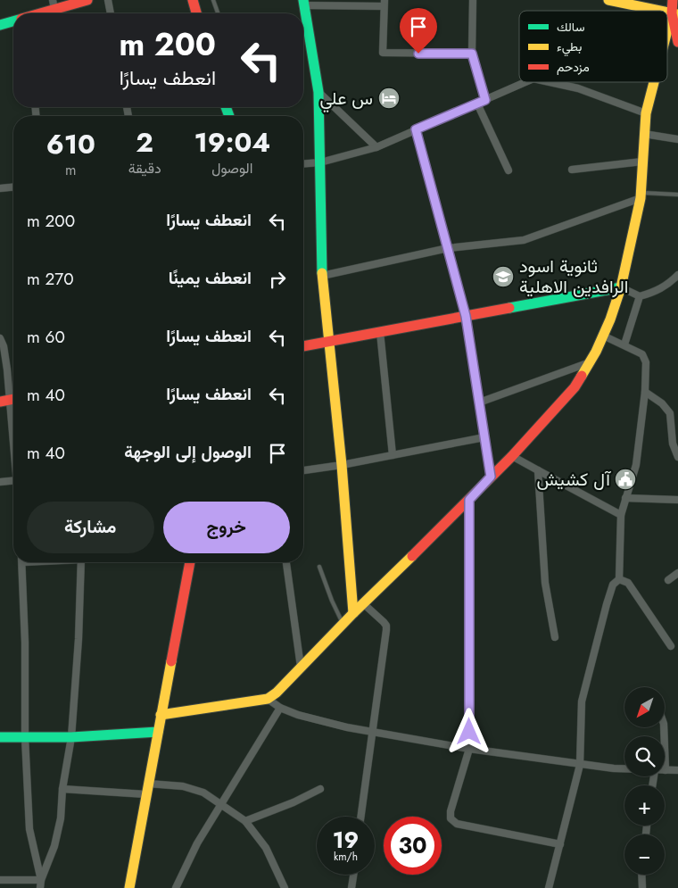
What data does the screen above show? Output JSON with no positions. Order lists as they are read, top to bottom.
{
  "places": {
    "hotel": ["س علي"],
    "school or university": ["ثانوية اسود الرافدين الاهلية"],
    "public building": ["آل كشيش"]
  },
  "legend": ["سالك", "بطيء", "مزدحم"],
  "north": "bottom left",
  "page": {
    "turn": ["200 m", "انعطف يسارًا"],
    "eta": [
      "19:04",
      "الوصول",
      "2",
      "دقيقة",
      "610",
      "m"
    ],
    "list": [
      {
        "name": "انعطف يسارًا",
        "value": "200 m"
      },
      {
        "name": "انعطف يمينًا",
        "value": "270 m"
      },
      {
        "name": "انعطف يسارًا",
        "value": "60 m"
      },
      {
        "name": "انعطف يسارًا",
        "value": "40 m"
      },
      {
        "name": "الوصول إلى الوجهة",
        "value": "40 m"
      }
    ],
    "buttons": ["خروج", "مشاركة"],
    "map_buttons": ["+", "−"],
    "speed": "19 km/h",
    "limit": "30"
  }
}
